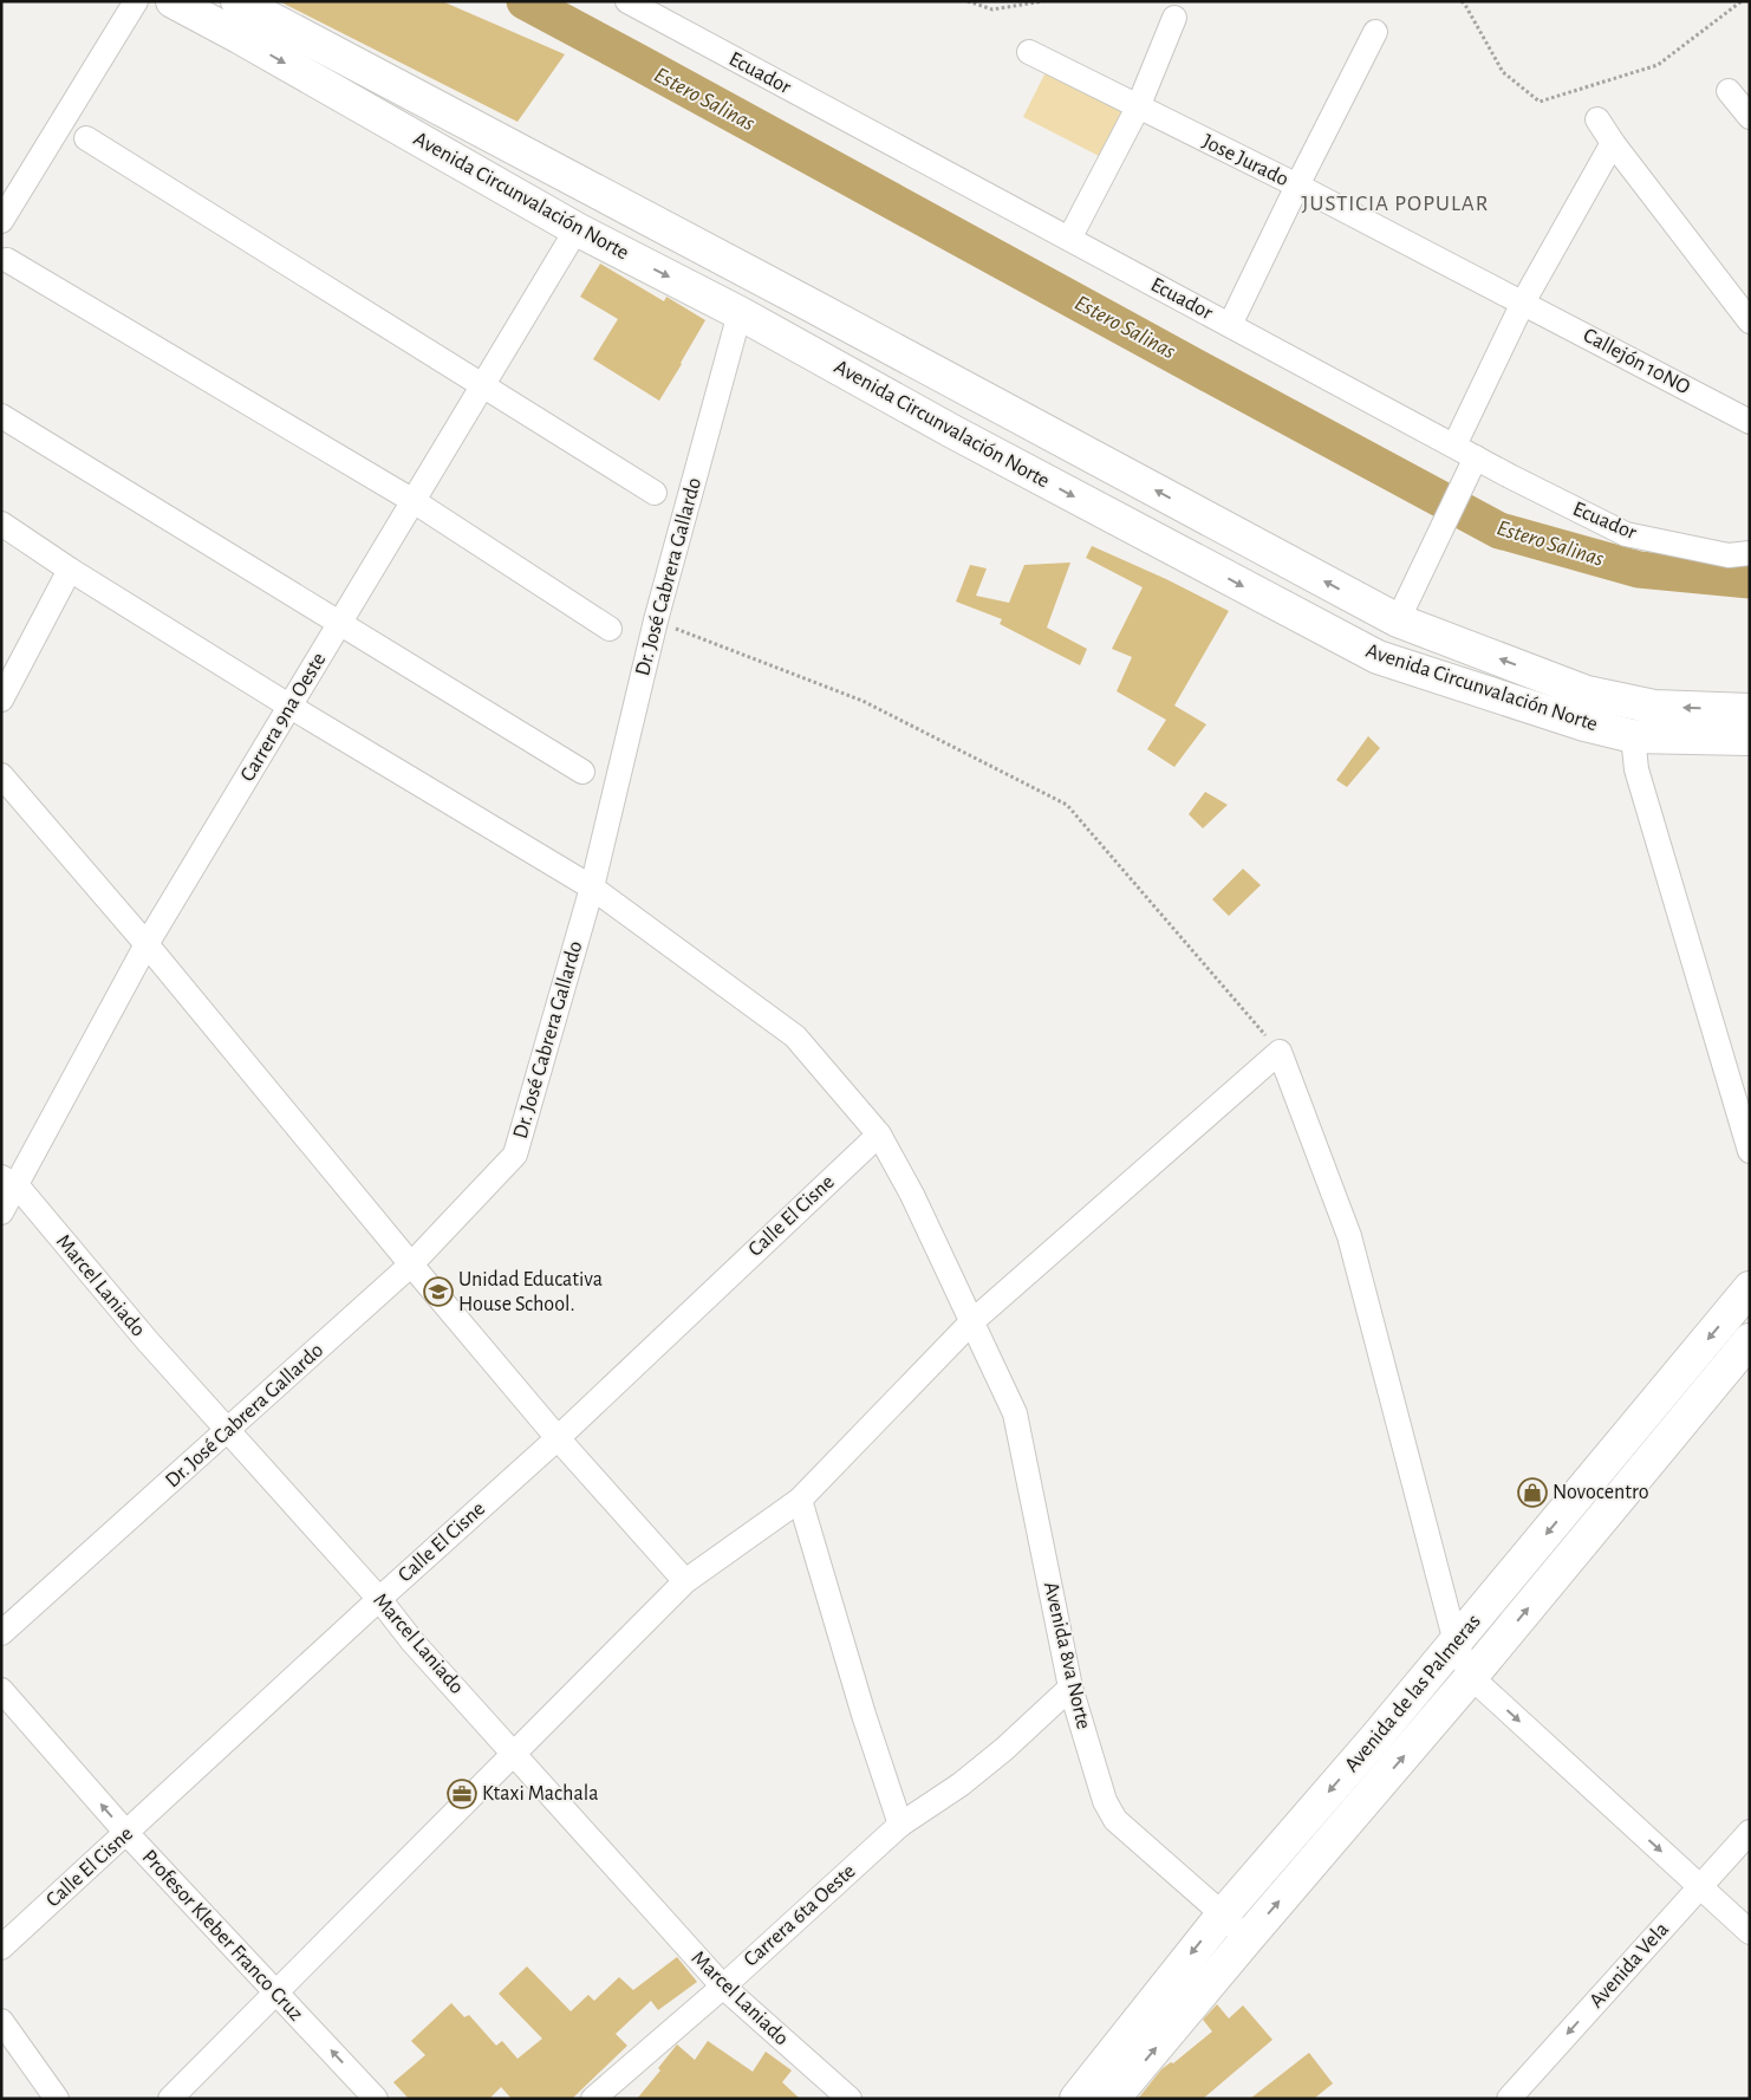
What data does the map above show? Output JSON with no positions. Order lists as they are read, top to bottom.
{
  "streets": {
    "main road": ["Avenida Circunvalación Norte", "Avenida de las Palmeras"],
    "street": [
      "Ecuador",
      "Jose Jurado",
      "Callejón 10NO",
      "Dr. José Cabrera Gallardo",
      "Carrera 9na Oeste",
      "Calle El Cisne",
      "Marcel Laniado",
      "Avenida 8va Norte",
      "Carrera 6ta Oeste",
      "Profesor Kleber Franco Cruz",
      "Avenida Vela"
    ]
  },
  "crossings": [
    ["Jose Jurado", "Callejón 10NO"],
    ["Avenida Circunvalación Norte", "Dr. José Cabrera Gallardo"],
    ["Avenida Circunvalación Norte", "Carrera 9na Oeste"],
    ["Dr. José Cabrera Gallardo", "Marcel Laniado"],
    ["Dr. José Cabrera Gallardo", "Avenida 8va Norte"],
    ["Carrera 9na Oeste", "Marcel Laniado"],
    ["Carrera 9na Oeste", "Avenida 8va Norte"],
    ["Calle El Cisne", "Marcel Laniado"],
    ["Calle El Cisne", "Avenida 8va Norte"],
    ["Calle El Cisne", "Profesor Kleber Franco Cruz"],
    ["Marcel Laniado", "Carrera 6ta Oeste"],
    ["Avenida 8va Norte", "Avenida de las Palmeras"],
    ["Avenida 8va Norte", "Carrera 6ta Oeste"]
  ],
  "one_way": ["Profesor Kleber Franco Cruz", "Avenida Vela"],
  "districts": ["JUSTICIA POPULAR"],
  "water": ["Estero Salinas"],
  "places": {
    "school or university": ["Unidad Educativa House School."],
    "shop": ["Novocentro"],
    "office": ["Ktaxi Machala"]
  }
}
